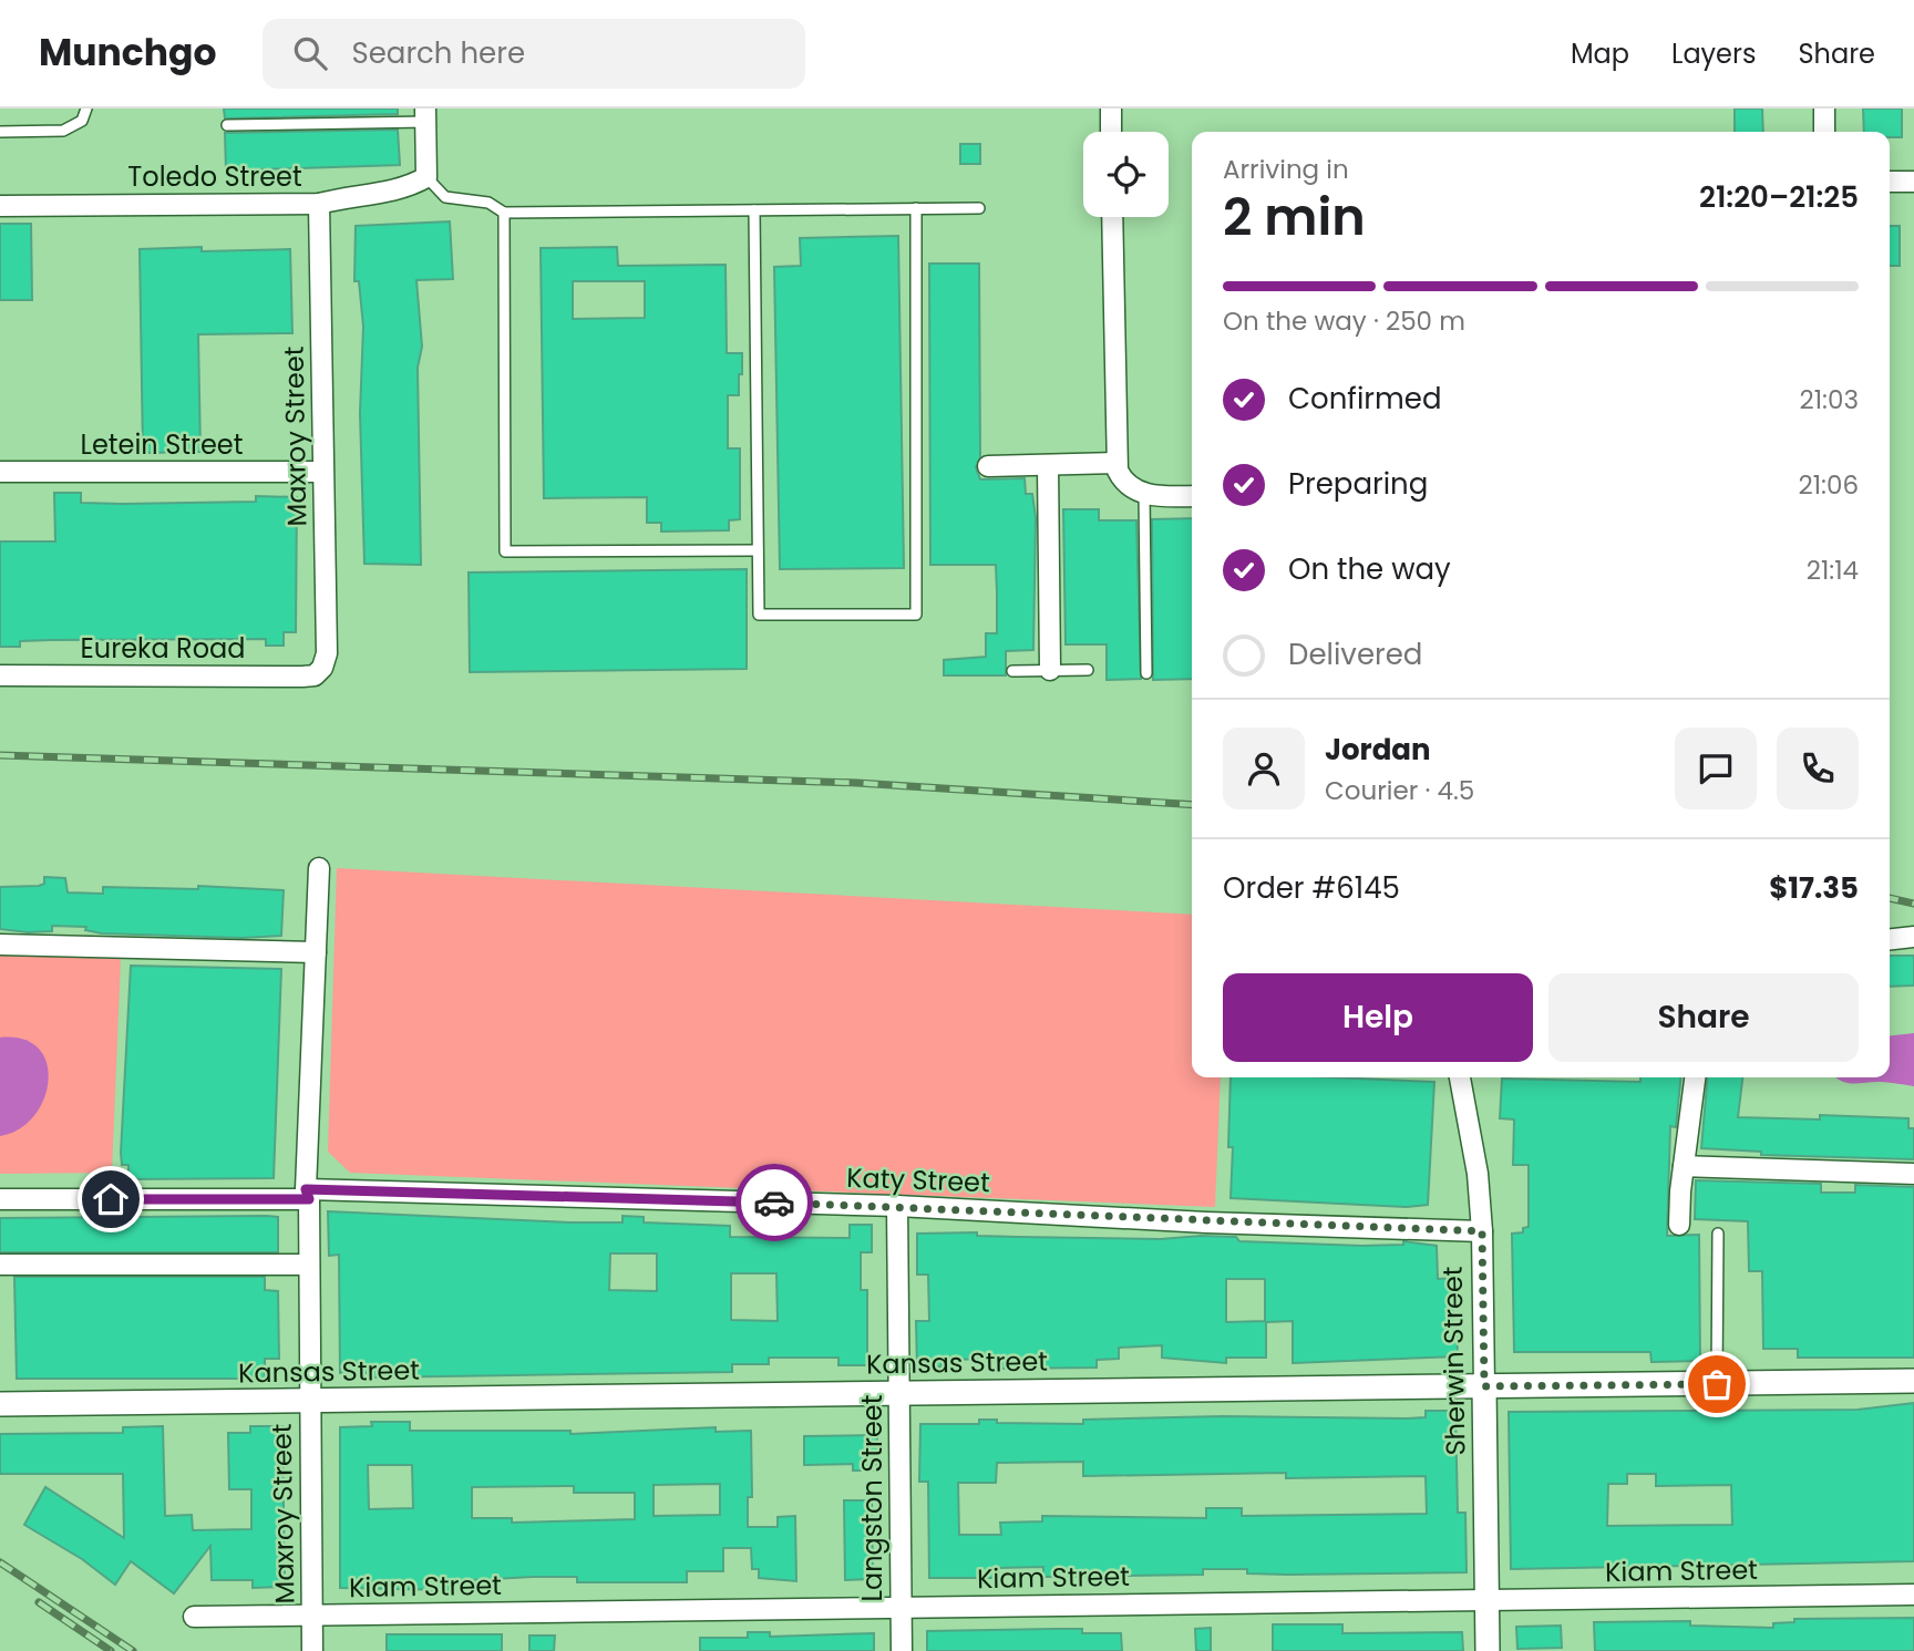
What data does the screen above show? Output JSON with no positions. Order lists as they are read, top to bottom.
{
  "streets": {
    "street": [
      "Toledo Street",
      "Maxroy Street",
      "Letein Street",
      "Eureka Road",
      "Katy Street",
      "Sherwin Street",
      "Kansas Street",
      "Langston Street",
      "Kiam Street"
    ]
  },
  "crossings": [
    ["Toledo Street", "Maxroy Street"],
    ["Maxroy Street", "Letein Street"],
    ["Maxroy Street", "Eureka Road"],
    ["Maxroy Street", "Katy Street"],
    ["Maxroy Street", "Kansas Street"],
    ["Maxroy Street", "Kiam Street"],
    ["Katy Street", "Sherwin Street"],
    ["Katy Street", "Langston Street"],
    ["Sherwin Street", "Kansas Street"],
    ["Sherwin Street", "Kiam Street"],
    ["Kansas Street", "Langston Street"],
    ["Langston Street", "Kiam Street"]
  ],
  "page": {
    "header": "Munchgo",
    "search": "Search here",
    "nav": ["Map", "Layers", "Share"],
    "heading": ["2 min", "Arriving in", "21:20–21:25"],
    "panel": [
      "Jordan",
      "Courier · 4.5",
      "Order #6145",
      "$17.35"
    ],
    "bar": "On the way · 250 m",
    "list": [
      ["Confirmed", "21:03"],
      ["Preparing", "21:06"],
      ["On the way", "21:14"],
      "Delivered"
    ],
    "buttons": ["Help", "Share"]
  }
}
